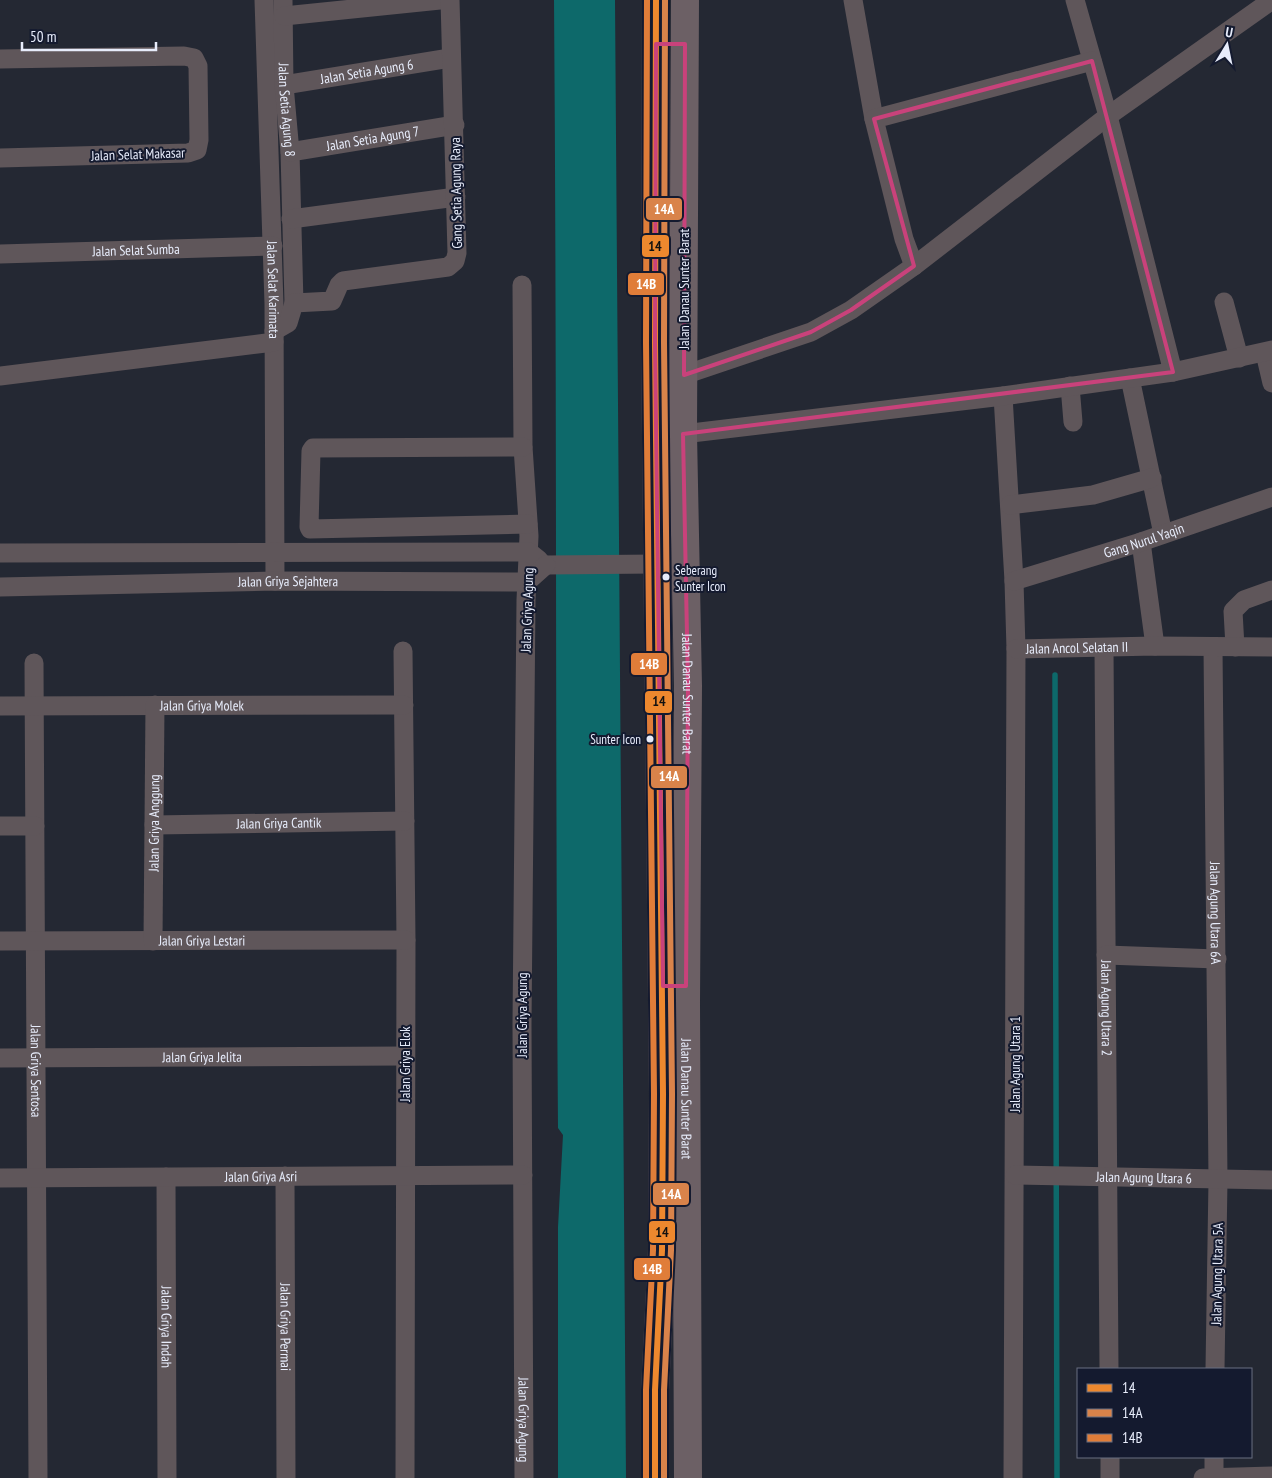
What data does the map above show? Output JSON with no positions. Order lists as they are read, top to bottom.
{
  "streets": {
    "main road": ["Jalan Danau Sunter Barat"],
    "street": [
      "Jalan Setia Agung 6",
      "Jalan Setia Agung 8",
      "Jalan Setia Agung 7",
      "Jalan Selat Makasar",
      "Gang Setia Agung Raya",
      "Jalan Selat Sumba",
      "Jalan Selat Karimata",
      "Gang Nurul Yaqin",
      "Jalan Griya Sejahtera",
      "Jalan Griya Agung",
      "Jalan Ancol Selatan II",
      "Jalan Griya Molek",
      "Jalan Griya Anggung",
      "Jalan Griya Cantik",
      "Jalan Agung Utara 6A",
      "Jalan Griya Lestari",
      "Jalan Agung Utara 2",
      "Jalan Griya Jelita",
      "Jalan Griya Elok",
      "Jalan Agung Utara 1",
      "Jalan Griya Sentosa",
      "Jalan Griya Asri",
      "Jalan Agung Utara 6",
      "Jalan Agung Utara 5A",
      "Jalan Griya Indah",
      "Jalan Griya Permai"
    ]
  },
  "crossings": [
    ["Jalan Setia Agung 6", "Jalan Setia Agung 8"],
    ["Jalan Setia Agung 6", "Gang Setia Agung Raya"],
    ["Jalan Setia Agung 8", "Jalan Setia Agung 7"],
    ["Jalan Setia Agung 8", "Gang Setia Agung Raya"],
    ["Jalan Setia Agung 7", "Gang Setia Agung Raya"],
    ["Jalan Selat Sumba", "Jalan Selat Karimata"],
    ["Jalan Selat Karimata", "Jalan Griya Sejahtera"],
    ["Gang Nurul Yaqin", "Jalan Ancol Selatan II"],
    ["Jalan Griya Sejahtera", "Jalan Griya Agung"],
    ["Jalan Griya Agung", "Jalan Griya Asri"],
    ["Jalan Ancol Selatan II", "Jalan Agung Utara 6A"],
    ["Jalan Ancol Selatan II", "Jalan Agung Utara 2"],
    ["Jalan Ancol Selatan II", "Jalan Agung Utara 1"],
    ["Jalan Griya Molek", "Jalan Griya Anggung"],
    ["Jalan Griya Molek", "Jalan Griya Elok"],
    ["Jalan Griya Molek", "Jalan Griya Sentosa"],
    ["Jalan Griya Anggung", "Jalan Griya Cantik"],
    ["Jalan Griya Anggung", "Jalan Griya Lestari"],
    ["Jalan Griya Cantik", "Jalan Griya Elok"],
    ["Jalan Agung Utara 6A", "Jalan Agung Utara 6"],
    ["Jalan Agung Utara 6A", "Jalan Agung Utara 5A"],
    ["Jalan Griya Lestari", "Jalan Griya Elok"],
    ["Jalan Griya Lestari", "Jalan Griya Sentosa"],
    ["Jalan Agung Utara 2", "Jalan Agung Utara 6"],
    ["Jalan Griya Jelita", "Jalan Griya Elok"],
    ["Jalan Griya Jelita", "Jalan Griya Sentosa"],
    ["Jalan Griya Elok", "Jalan Griya Asri"],
    ["Jalan Agung Utara 1", "Jalan Agung Utara 6"],
    ["Jalan Griya Sentosa", "Jalan Griya Asri"],
    ["Jalan Griya Asri", "Jalan Griya Indah"],
    ["Jalan Griya Asri", "Jalan Griya Permai"],
    ["Jalan Agung Utara 6", "Jalan Agung Utara 5A"]
  ],
  "places": ["Seberang Sunter Icon", "Sunter Icon"],
  "lines": ["transit line 14", "transit line 14A", "transit line 14B"],
  "legend": ["14", "14A", "14B"],
  "scale_bar": "50 m",
  "north": "top"
}
